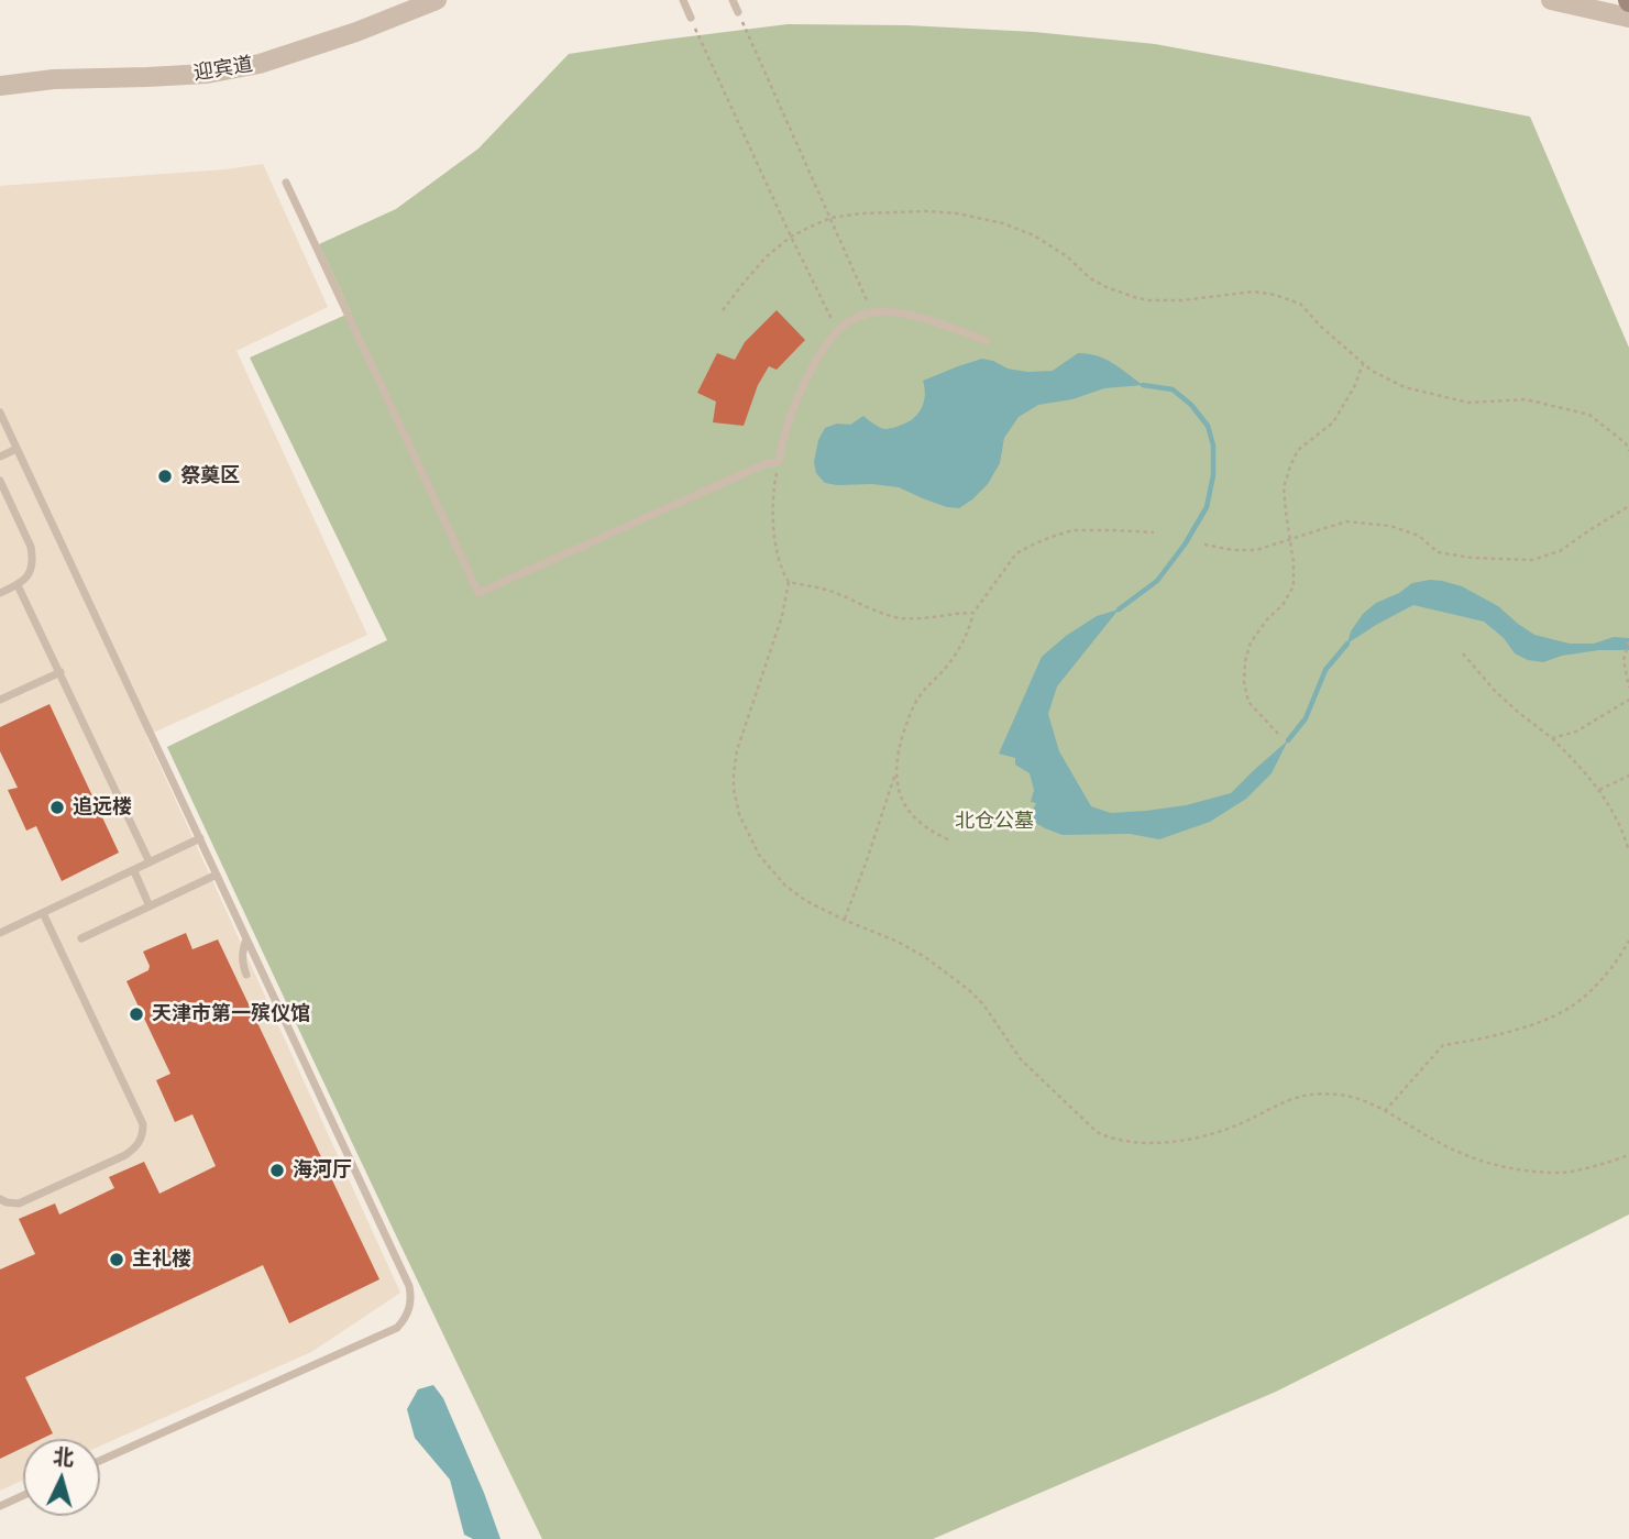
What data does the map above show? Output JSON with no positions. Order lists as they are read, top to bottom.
{
  "streets": {
    "street": ["迎宾道"]
  },
  "parks": ["北仓公墓"],
  "places": [
    "祭奠区",
    "追远楼",
    "天津市第一殡仪馆",
    "海河厅",
    "主礼楼"
  ],
  "north": "top"
}
